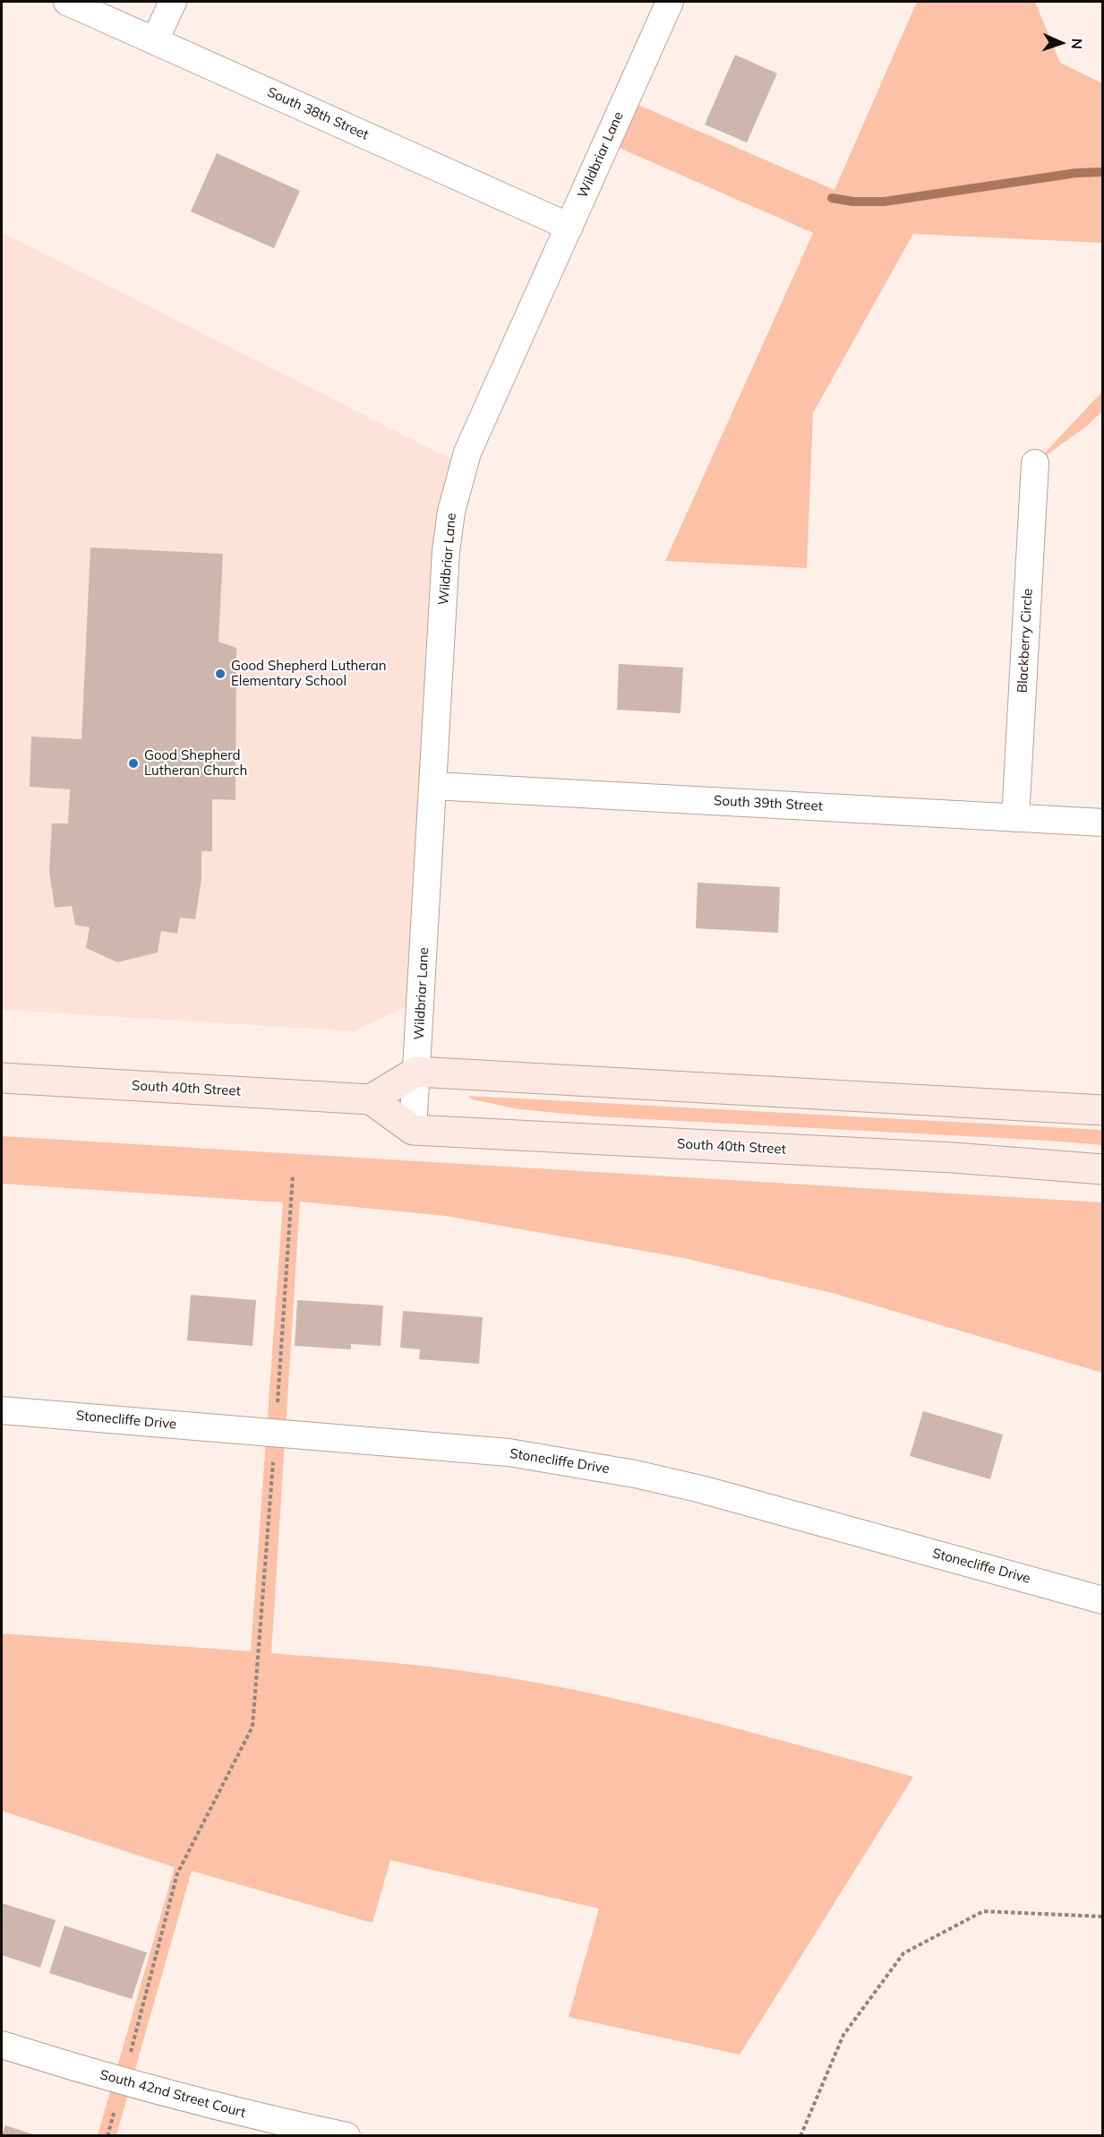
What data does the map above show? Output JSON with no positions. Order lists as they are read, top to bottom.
{
  "streets": {
    "main road": ["South 40th Street"],
    "street": [
      "South 38th Street",
      "Wildbriar Lane",
      "Blackberry Circle",
      "South 39th Street",
      "Stonecliffe Drive",
      "South 42nd Street Court"
    ]
  },
  "crossings": [
    ["South 38th Street", "Wildbriar Lane"],
    ["Wildbriar Lane", "South 39th Street"],
    ["Wildbriar Lane", "South 40th Street"],
    ["Blackberry Circle", "South 39th Street"]
  ],
  "places": ["Good Shepherd Lutheran Elementary School", "Good Shepherd Lutheran Church"],
  "north": "right"
}
